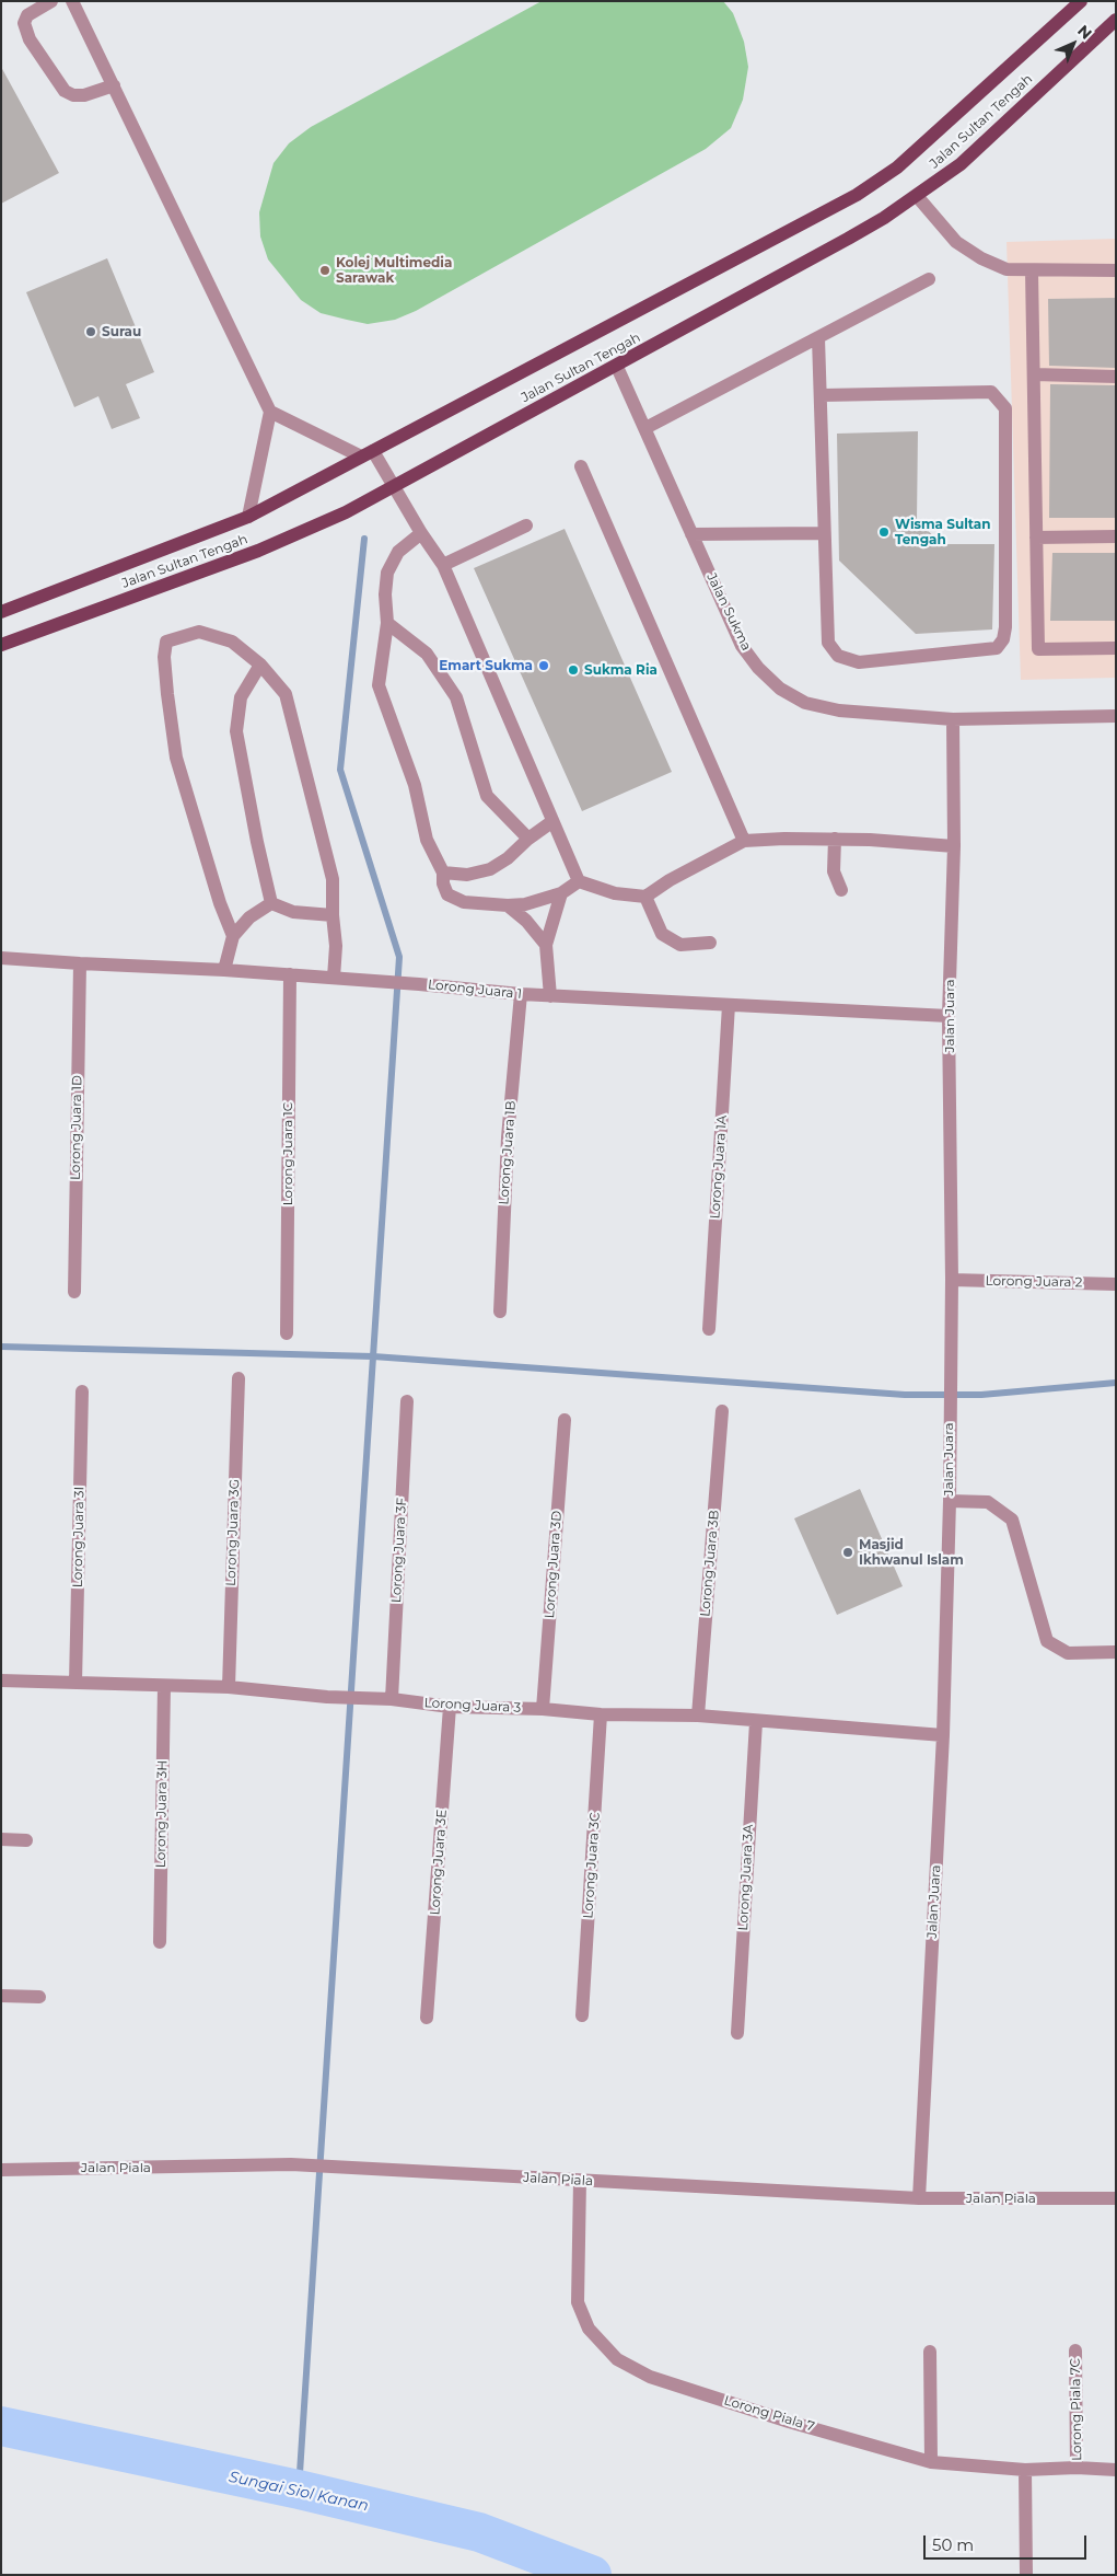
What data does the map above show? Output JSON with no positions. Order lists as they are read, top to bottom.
{
  "streets": {
    "main road": ["Jalan Sultan Tengah"],
    "street": [
      "Jalan Sukma",
      "Lorong Juara 1",
      "Jalan Juara",
      "Lorong Juara 1D",
      "Lorong Juara 1B",
      "Lorong Juara 1C",
      "Lorong Juara 1A",
      "Lorong Juara 2",
      "Lorong Juara 3G",
      "Lorong Juara 3I",
      "Lorong Juara 3F",
      "Lorong Juara 3B",
      "Lorong Juara 3D",
      "Lorong Juara 3",
      "Lorong Juara 3H",
      "Lorong Juara 3E",
      "Lorong Juara 3C",
      "Lorong Juara 3A",
      "Jalan Piala",
      "Lorong Piala 7C",
      "Lorong Piala 7"
    ]
  },
  "crossings": [
    ["Jalan Sultan Tengah", "Jalan Sukma"],
    ["Jalan Sukma", "Jalan Juara"],
    ["Lorong Juara 1", "Jalan Juara"],
    ["Lorong Juara 1", "Lorong Juara 1D"],
    ["Lorong Juara 1", "Lorong Juara 1B"],
    ["Lorong Juara 1", "Lorong Juara 1C"],
    ["Lorong Juara 1", "Lorong Juara 1A"],
    ["Jalan Juara", "Lorong Juara 2"],
    ["Jalan Juara", "Lorong Juara 3"],
    ["Jalan Juara", "Jalan Piala"],
    ["Lorong Juara 3G", "Lorong Juara 3"],
    ["Lorong Juara 3I", "Lorong Juara 3"],
    ["Lorong Juara 3F", "Lorong Juara 3"],
    ["Lorong Juara 3B", "Lorong Juara 3"],
    ["Lorong Juara 3D", "Lorong Juara 3"],
    ["Lorong Juara 3", "Lorong Juara 3H"],
    ["Lorong Juara 3", "Lorong Juara 3E"],
    ["Lorong Juara 3", "Lorong Juara 3C"],
    ["Lorong Juara 3", "Lorong Juara 3A"],
    ["Jalan Piala", "Lorong Piala 7"],
    ["Lorong Piala 7C", "Lorong Piala 7"]
  ],
  "water": ["Sungai Siol Kanan"],
  "places": [
    "Kolej Multimedia Sarawak",
    "Surau",
    "Wisma Sultan Tengah",
    "Emart Sukma",
    "Sukma Ria",
    "Masjid Ikhwanul Islam"
  ],
  "scale_bar": "50 m",
  "north": "top right"
}
